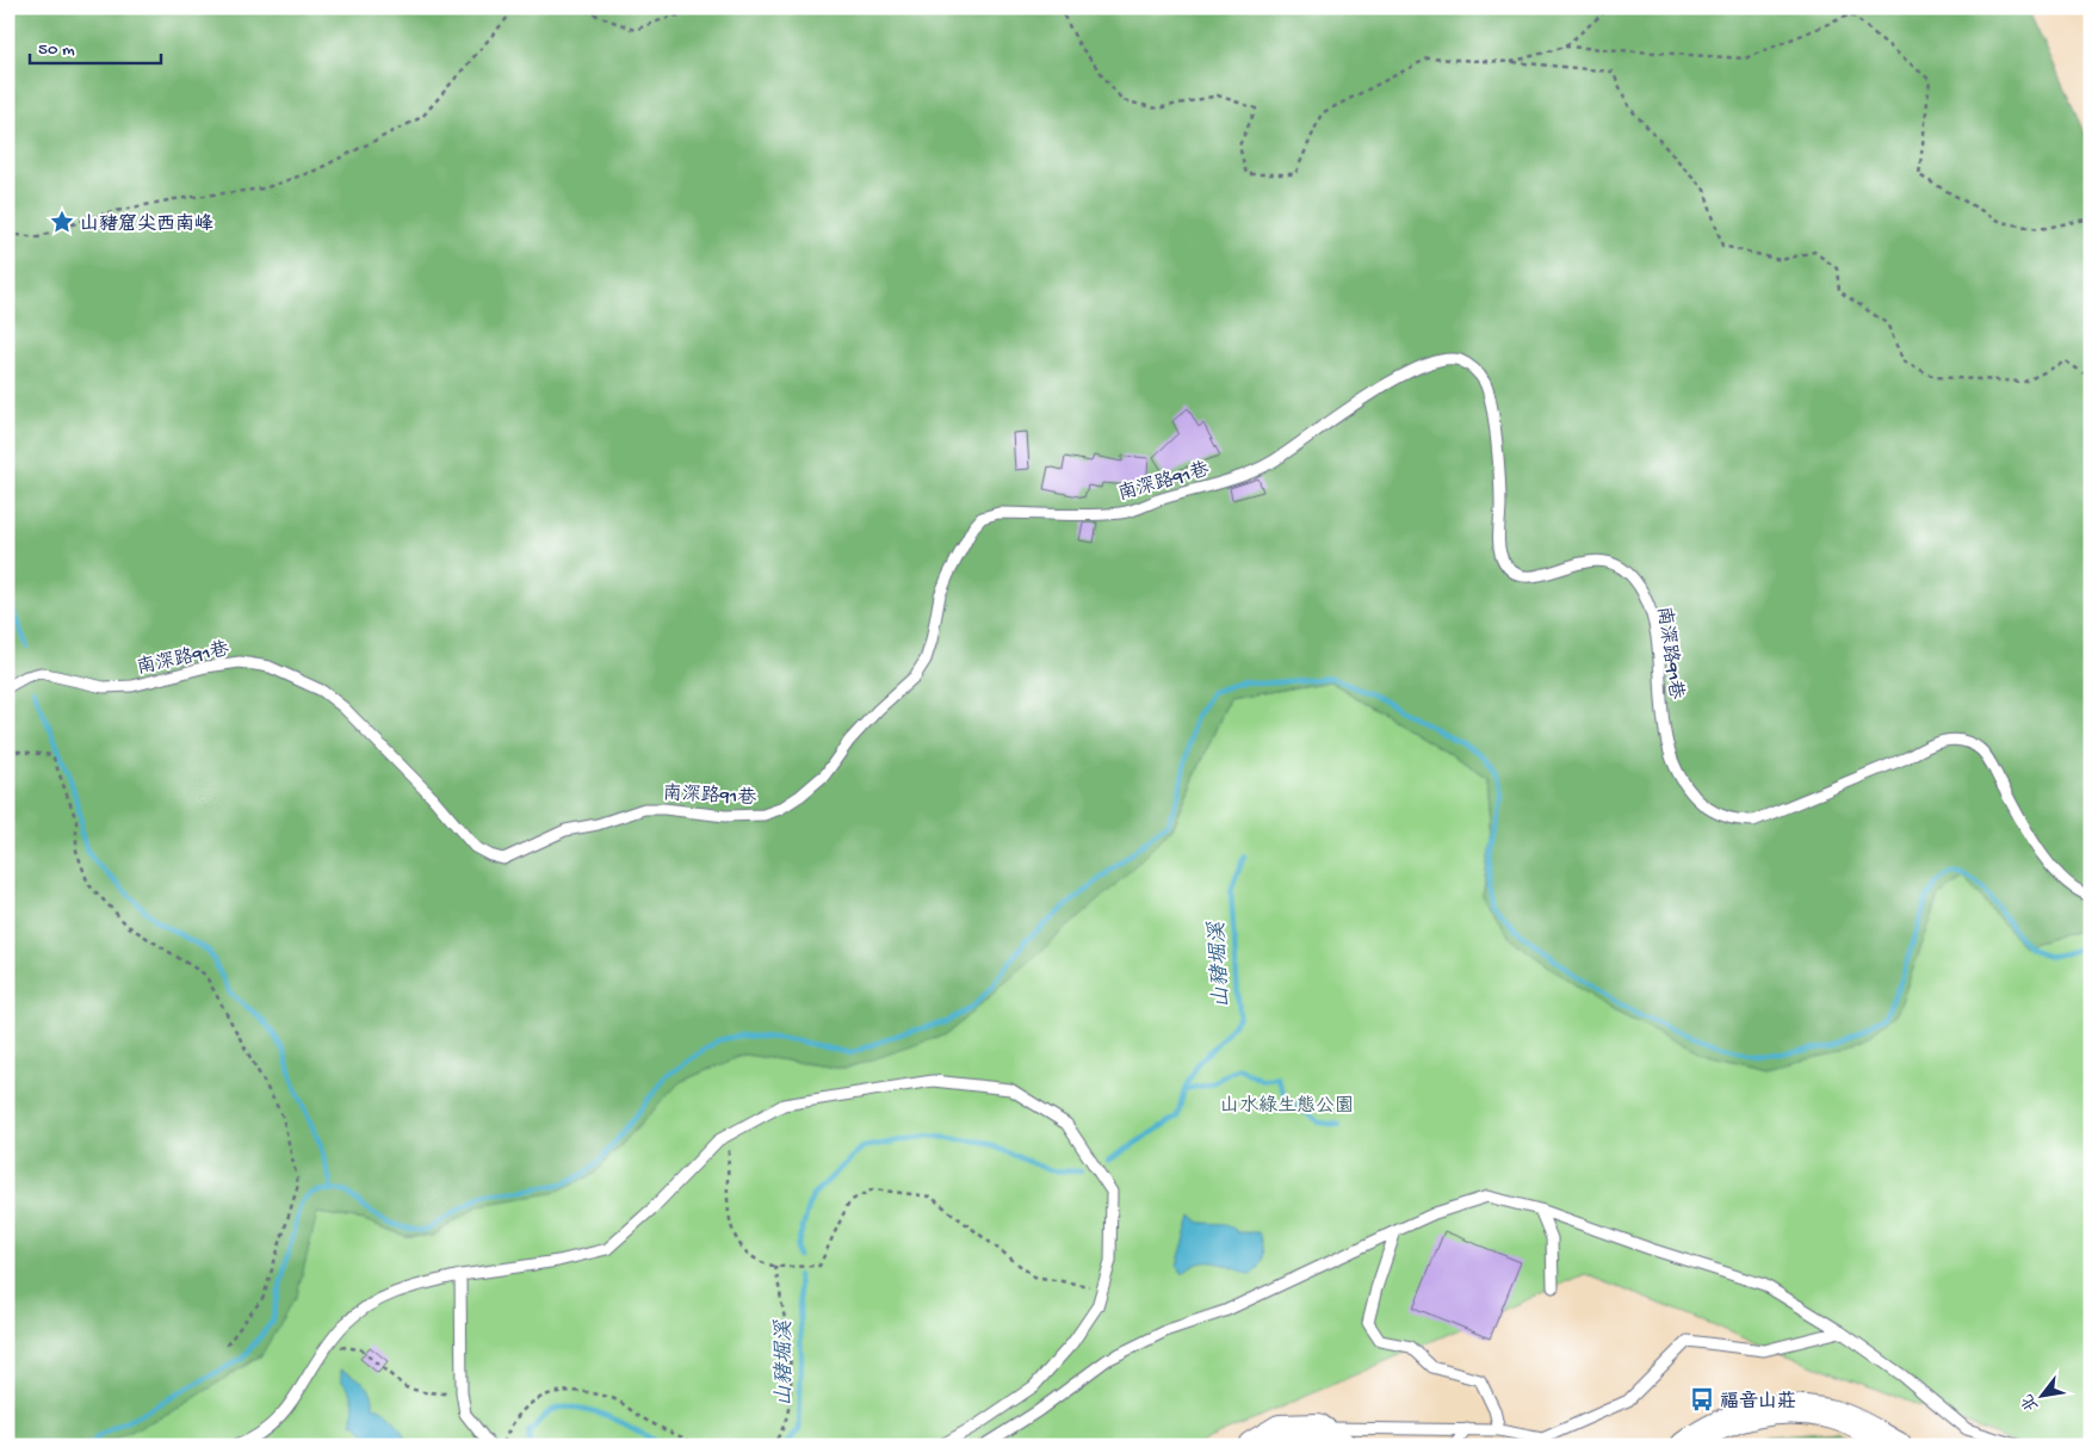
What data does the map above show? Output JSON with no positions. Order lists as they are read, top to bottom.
{
  "streets": {
    "lane": ["南深路91巷"]
  },
  "water": ["山豬堀溪"],
  "parks": ["山水綠生態公園"],
  "places": {
    "place": ["山豬窟尖西南峰"],
    "bus stop": ["福音山莊"]
  },
  "scale_bar": "50 m",
  "north": "bottom left"
}
